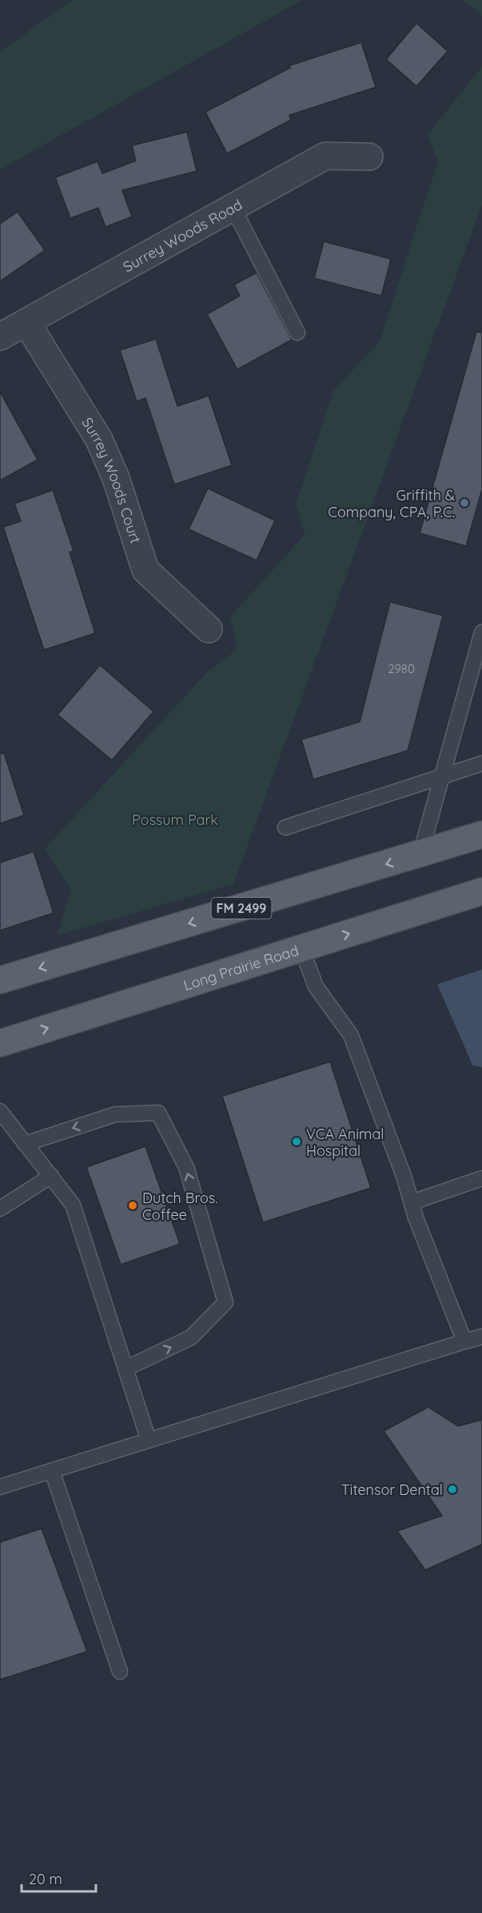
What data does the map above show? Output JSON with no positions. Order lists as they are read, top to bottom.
{
  "streets": {
    "main road": ["FM 2499", "Long Prairie Road"],
    "street": ["Surrey Woods Road", "Surrey Woods Court"]
  },
  "crossings": [
    ["Surrey Woods Road", "Surrey Woods Court"]
  ],
  "parks": ["Possum Park"],
  "places": [
    "Griffith & Company, CPA, P.C.",
    "VCA Animal Hospital",
    "Dutch Bros. Coffee",
    "Titensor Dental"
  ],
  "house_numbers": ["2980"],
  "scale_bar": "20 m"
}
